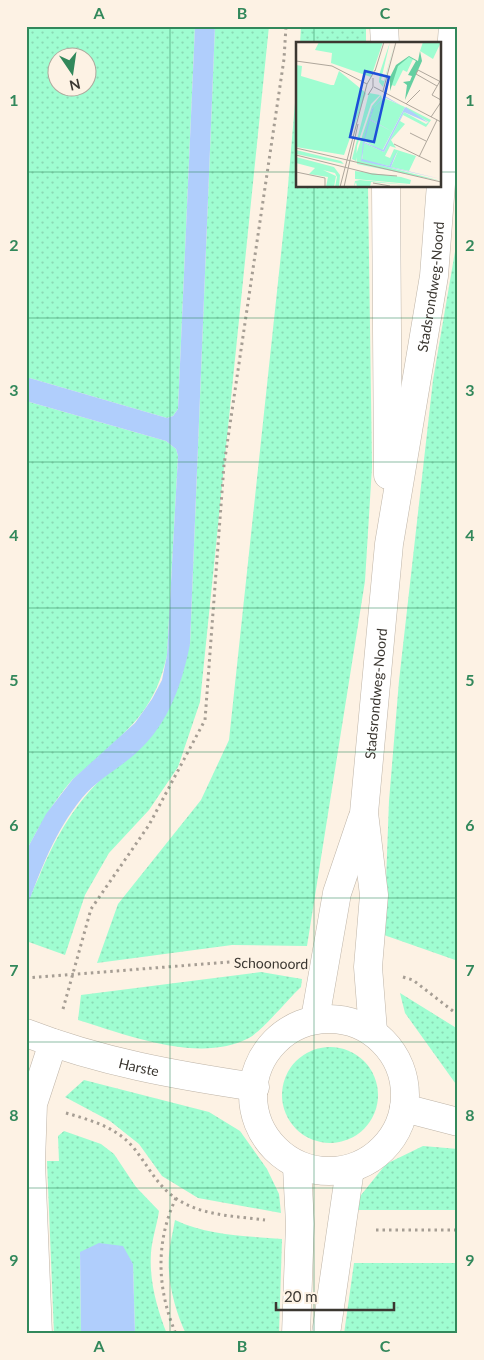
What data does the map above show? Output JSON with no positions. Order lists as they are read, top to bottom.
{
  "streets": {
    "main road": ["Stadsrondweg-Noord", "Harste"],
    "path": ["Schoonoord"]
  },
  "crossings": [
    ["Stadsrondweg-Noord", "Schoonoord"],
    ["Stadsrondweg-Noord", "Harste"]
  ],
  "scale_bar": "20 m",
  "north": "bottom",
  "grid": {
    "columns": ["A", "B", "C"],
    "rows": [
      "1",
      "2",
      "3",
      "4",
      "5",
      "6",
      "7",
      "8",
      "9"
    ]
  }
}
